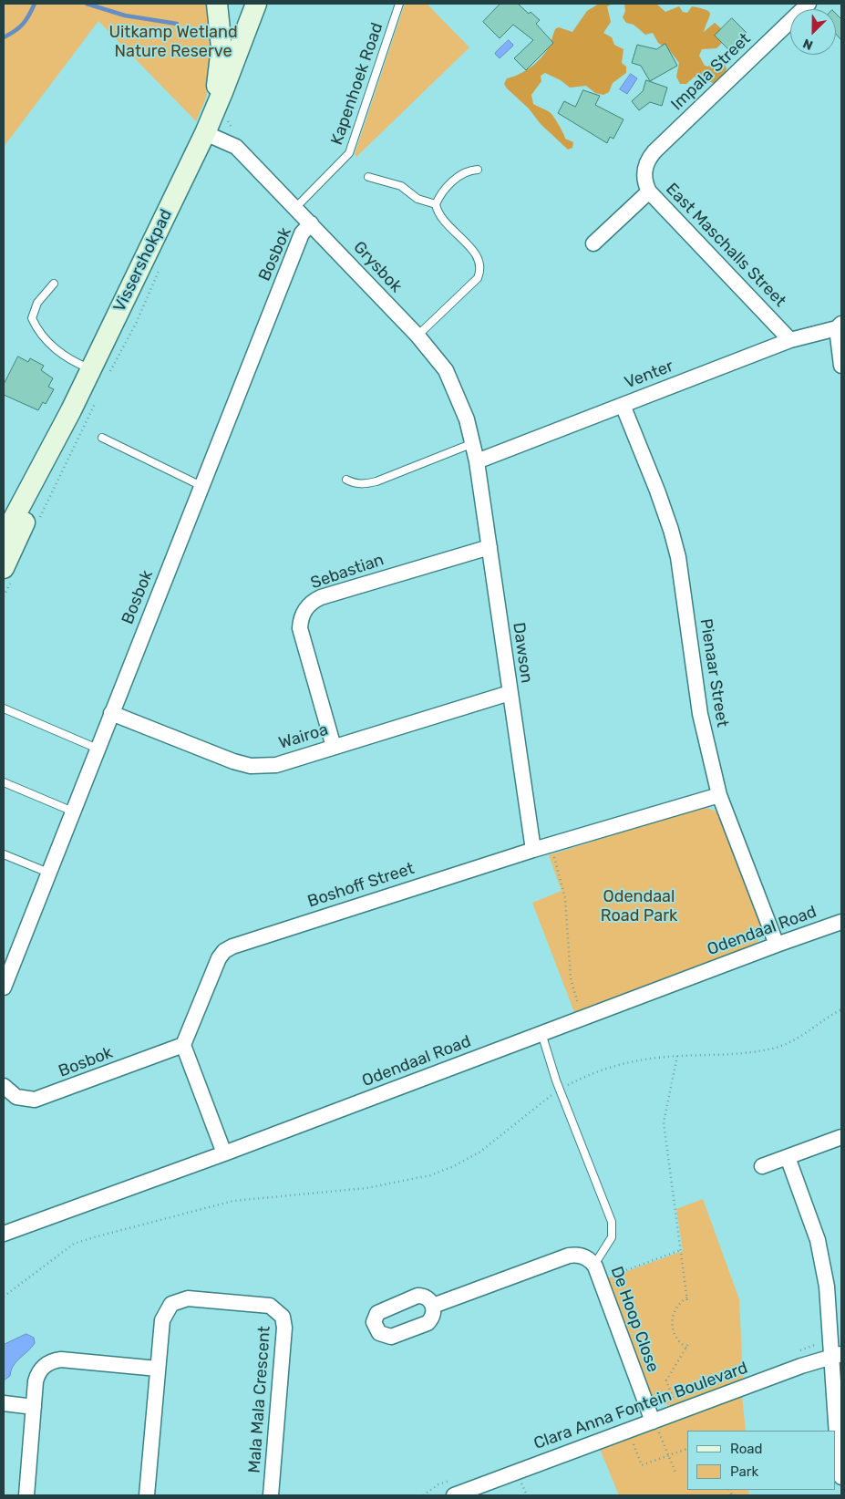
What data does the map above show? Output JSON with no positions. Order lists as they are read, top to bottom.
{
  "streets": {
    "main road": ["Vissershokpad"],
    "street": [
      "Impala Street",
      "East Maschalls Street",
      "Bosbok",
      "Grysbok",
      "Venter",
      "Sebastian",
      "Dawson",
      "Pienaar Street",
      "Wairoa",
      "Boshoff Street",
      "Odendaal Road",
      "De Hoop Close",
      "Mala Mala Crescent",
      "Clara Anna Fontein Boulevard"
    ],
    "lane": ["Kapenhoek Road"]
  },
  "crossings": [
    ["Impala Street", "East Maschalls Street"],
    ["Kapenhoek Road", "Grysbok"],
    ["East Maschalls Street", "Venter"],
    ["Bosbok", "Grysbok"],
    ["Bosbok", "Wairoa"],
    ["Bosbok", "Boshoff Street"],
    ["Vissershokpad", "Grysbok"],
    ["Grysbok", "Venter"],
    ["Grysbok", "Dawson"],
    ["Venter", "Dawson"],
    ["Venter", "Pienaar Street"],
    ["Sebastian", "Dawson"],
    ["Sebastian", "Wairoa"],
    ["Dawson", "Wairoa"],
    ["Dawson", "Boshoff Street"],
    ["Pienaar Street", "Boshoff Street"],
    ["Pienaar Street", "Odendaal Road"],
    ["De Hoop Close", "Clara Anna Fontein Boulevard"]
  ],
  "parks": ["Uitkamp Wetland Nature Reserve", "Odendaal Road Park"],
  "legend": ["Road", "Park"],
  "north": "bottom left"
}
